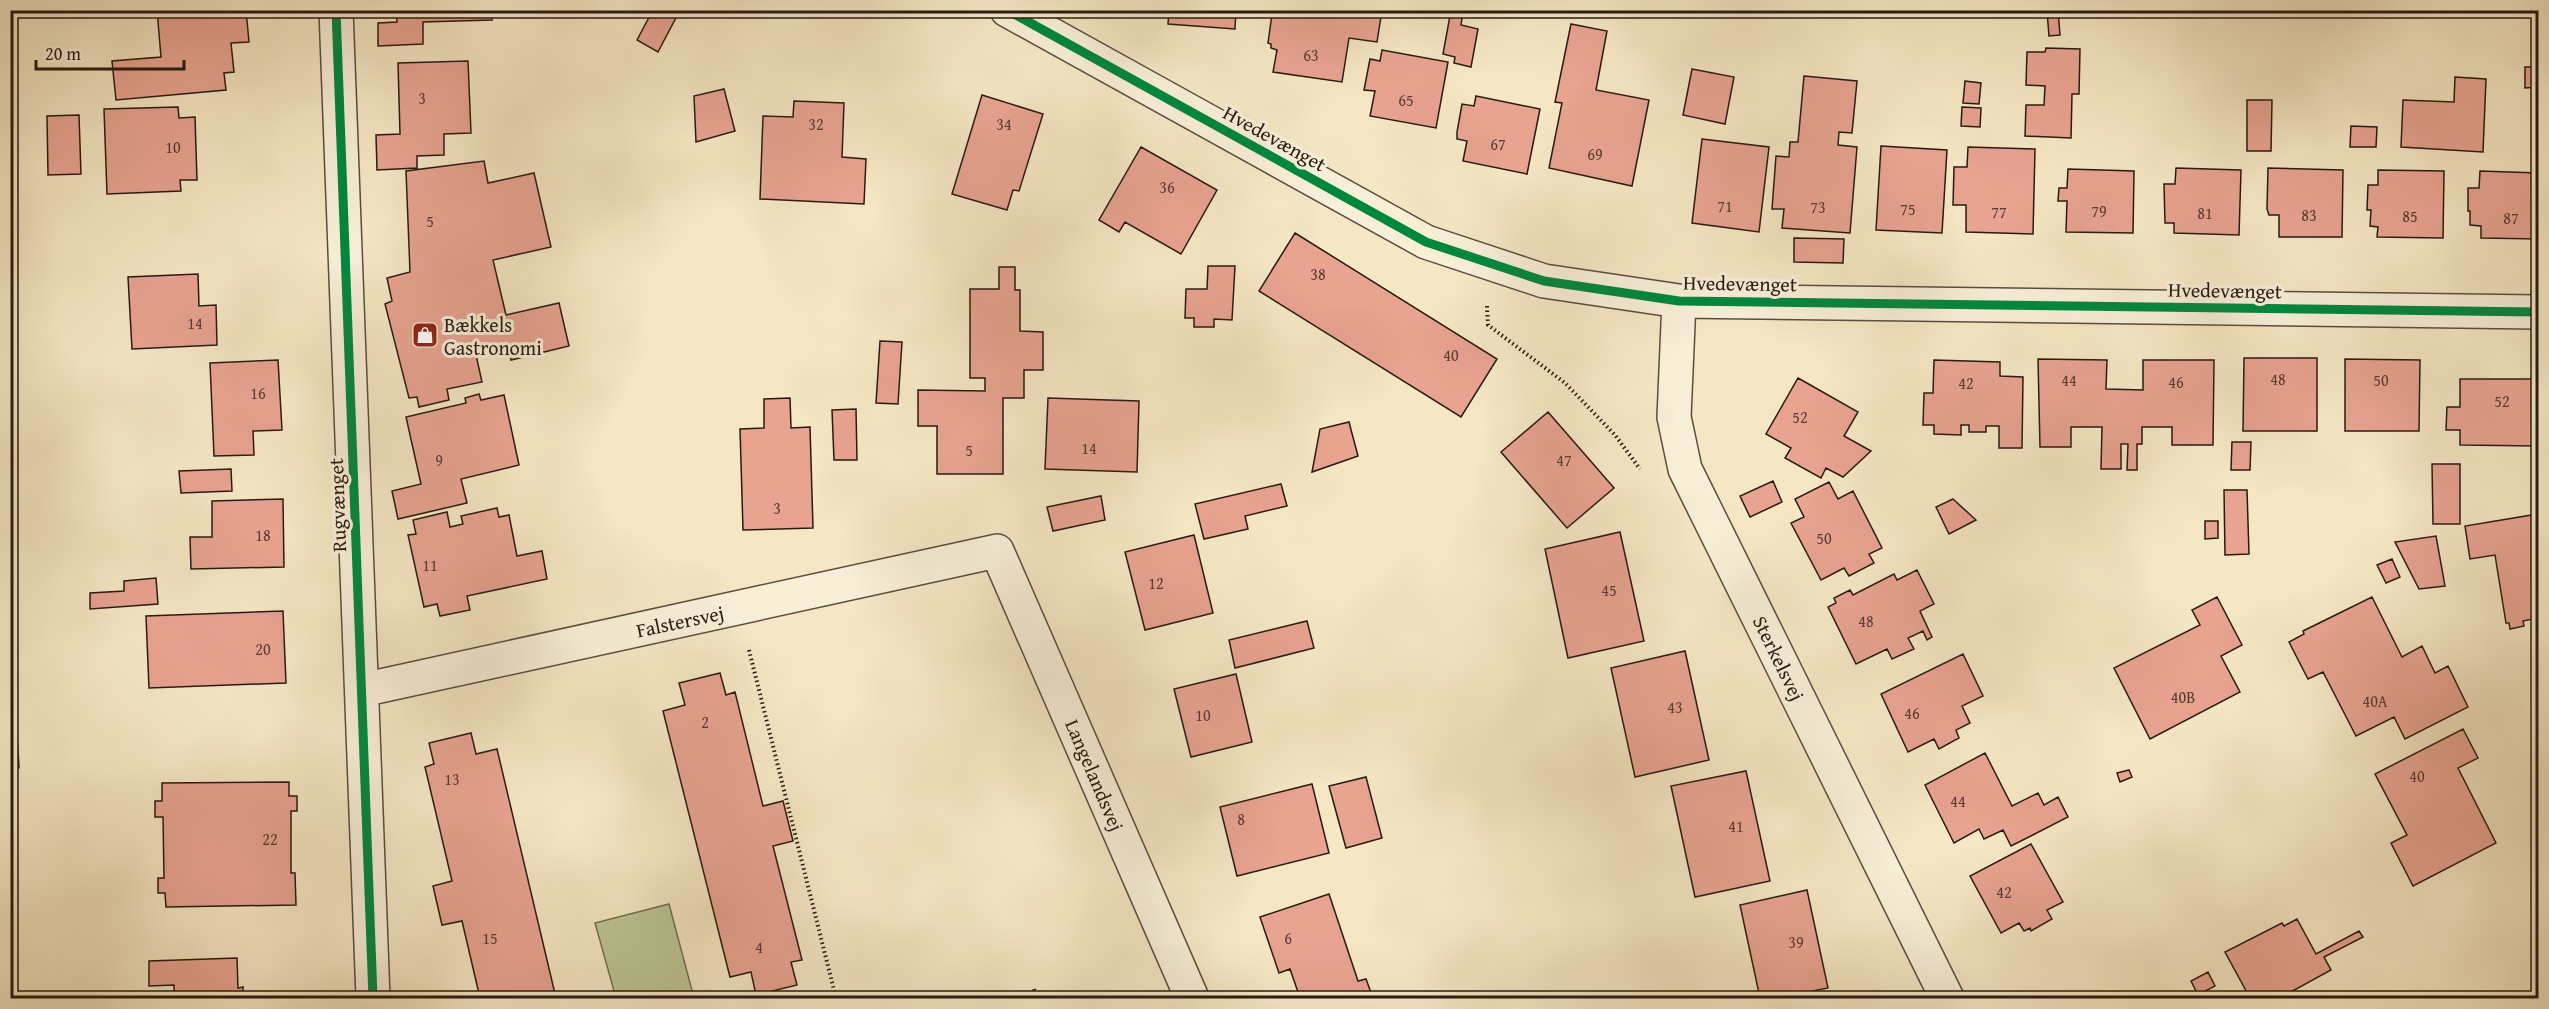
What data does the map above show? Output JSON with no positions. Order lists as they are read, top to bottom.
{
  "streets": {
    "street": [
      "Hvedevænget",
      "Rugvænget",
      "Falstersvej",
      "Sterkelsvej",
      "Langelandsvej"
    ]
  },
  "crossings": [
    ["Hvedevænget", "Sterkelsvej"],
    ["Rugvænget", "Falstersvej"],
    ["Falstersvej", "Langelandsvej"]
  ],
  "places": {
    "shop": ["Bækkels Gastronomi"]
  },
  "house_numbers": [
    "63",
    "3",
    "65",
    "32",
    "34",
    "67",
    "10",
    "69",
    "36",
    "71",
    "73",
    "75",
    "79",
    "77",
    "81",
    "83",
    "85",
    "87",
    "5",
    "38",
    "14",
    "40",
    "48",
    "44",
    "50",
    "46",
    "42",
    "16",
    "52",
    "52",
    "14",
    "5",
    "9",
    "47",
    "3",
    "18",
    "50",
    "11",
    "12",
    "45",
    "48",
    "20",
    "40B",
    "40A",
    "43",
    "46",
    "10",
    "2",
    "40",
    "13",
    "44",
    "8",
    "41",
    "22",
    "42",
    "15",
    "6",
    "39",
    "4"
  ],
  "scale_bar": "20 m"
}
